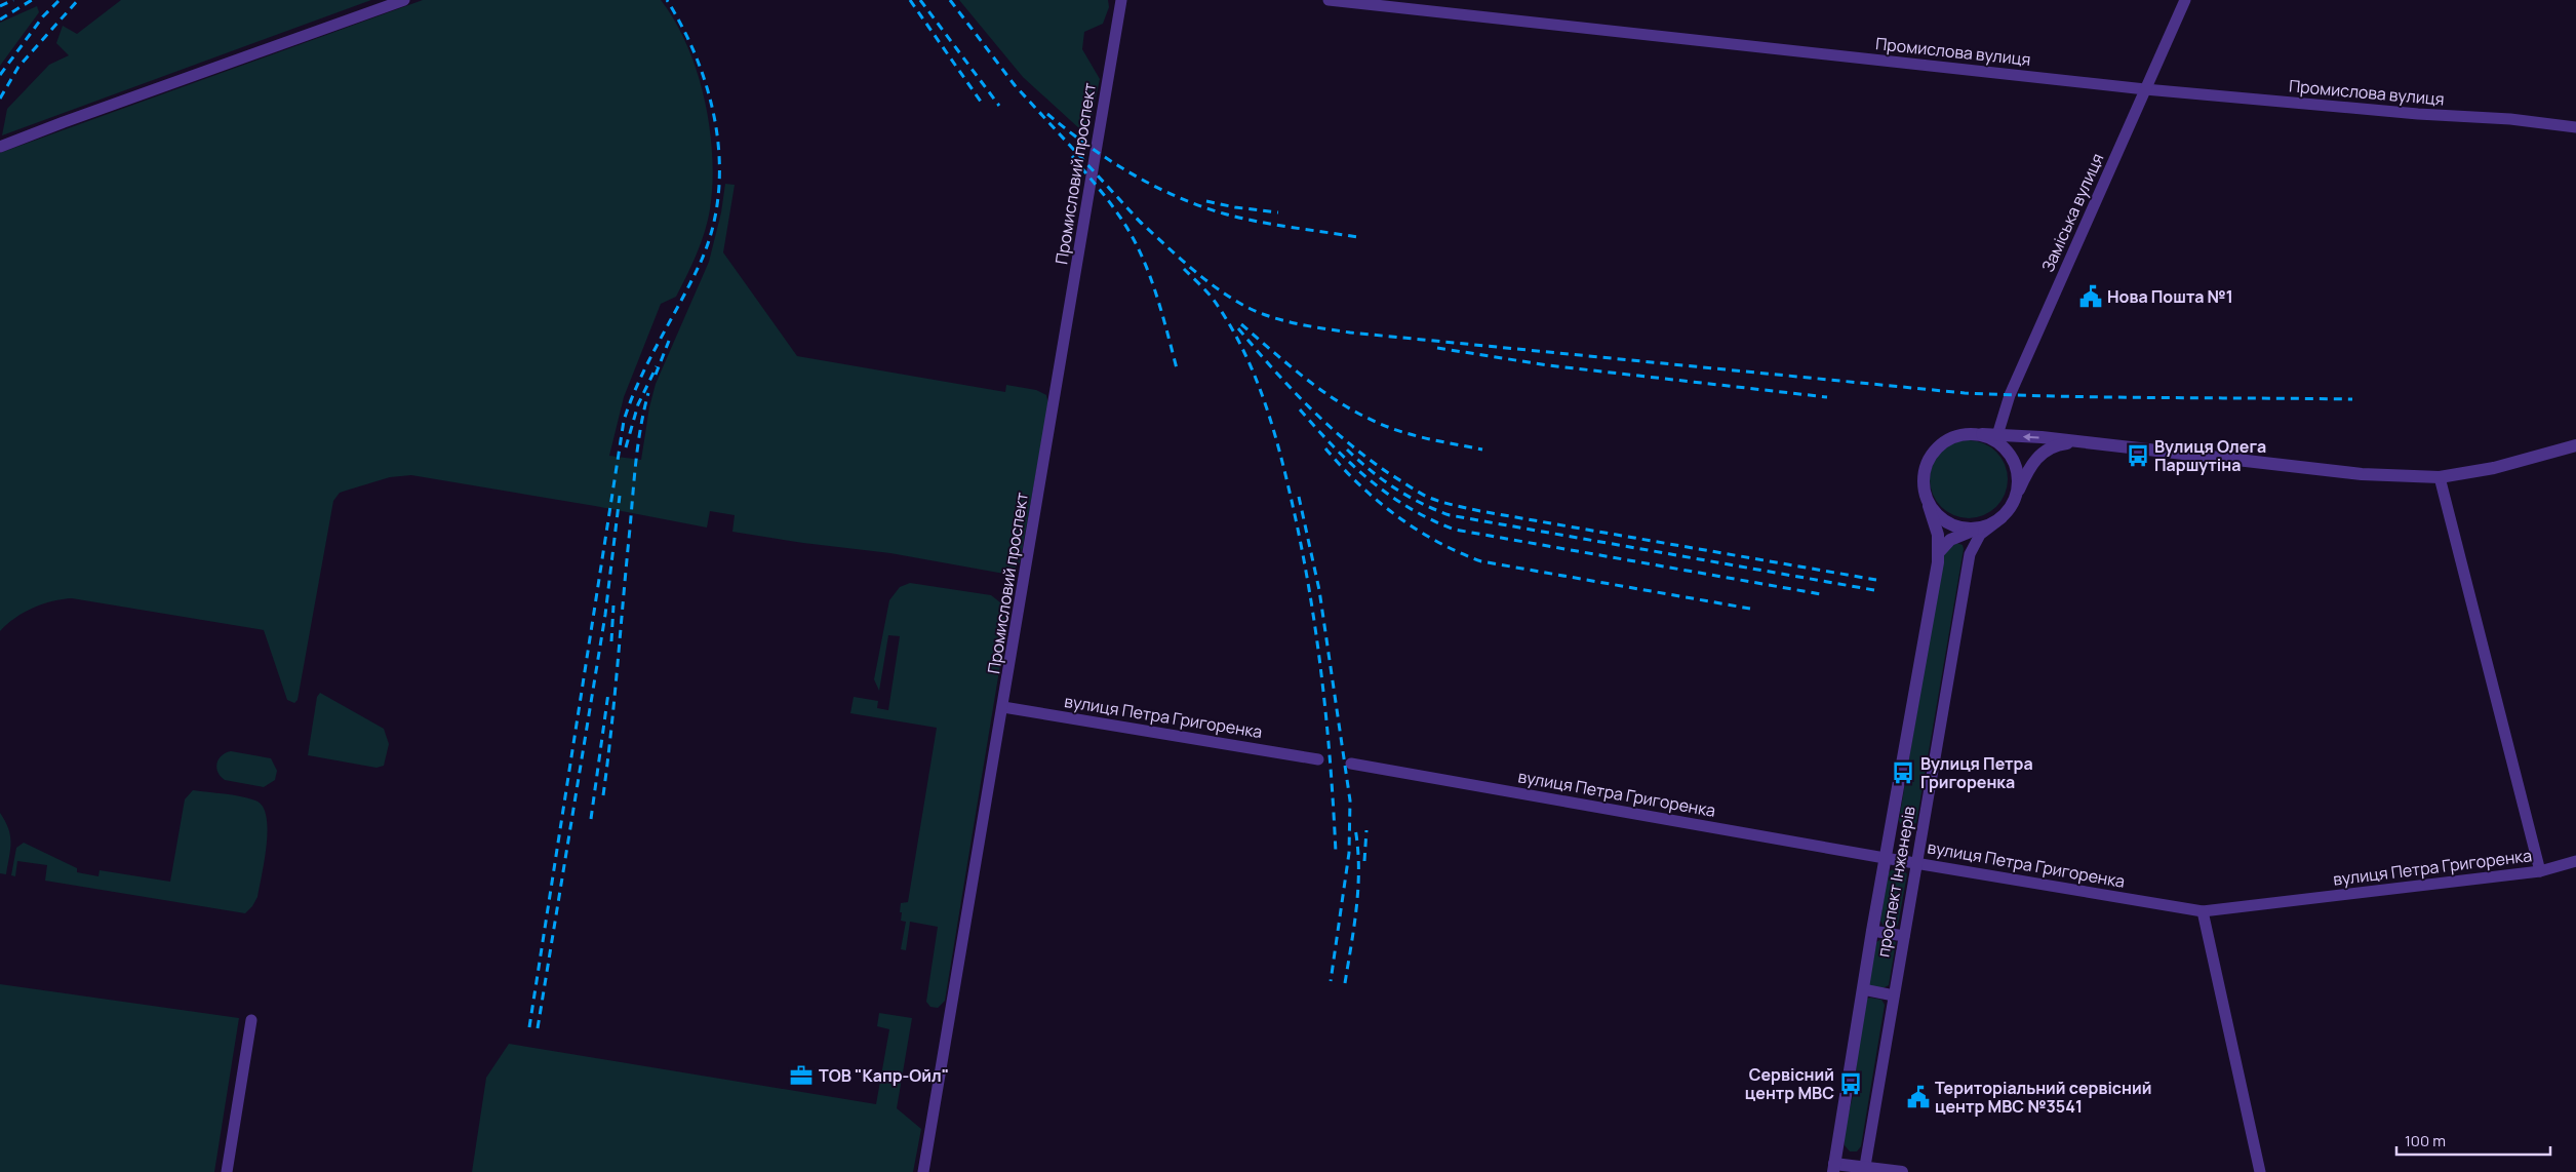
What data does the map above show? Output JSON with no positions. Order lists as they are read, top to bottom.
{
  "streets": {
    "street": [
      "Промислова вулиця",
      "Промисловий проспект",
      "Заміська вулиця",
      "вулиця Петра Григоренка",
      "проспект Інженерів"
    ]
  },
  "crossings": [
    ["Промислова вулиця", "Заміська вулиця"],
    ["Промисловий проспект", "вулиця Петра Григоренка"],
    ["Заміська вулиця", "проспект Інженерів"],
    ["вулиця Петра Григоренка", "проспект Інженерів"]
  ],
  "places": {
    "public building": ["Нова Пошта №1", "Територіальний сервісний центр МВС №3541"],
    "bus stop": ["Вулиця Олега Паршутіна", "Вулиця Петра Григоренка", "Сервісний центр МВС"],
    "office": ["ТОВ \"Капр-Ойл\""]
  },
  "scale_bar": "100 m"
}
